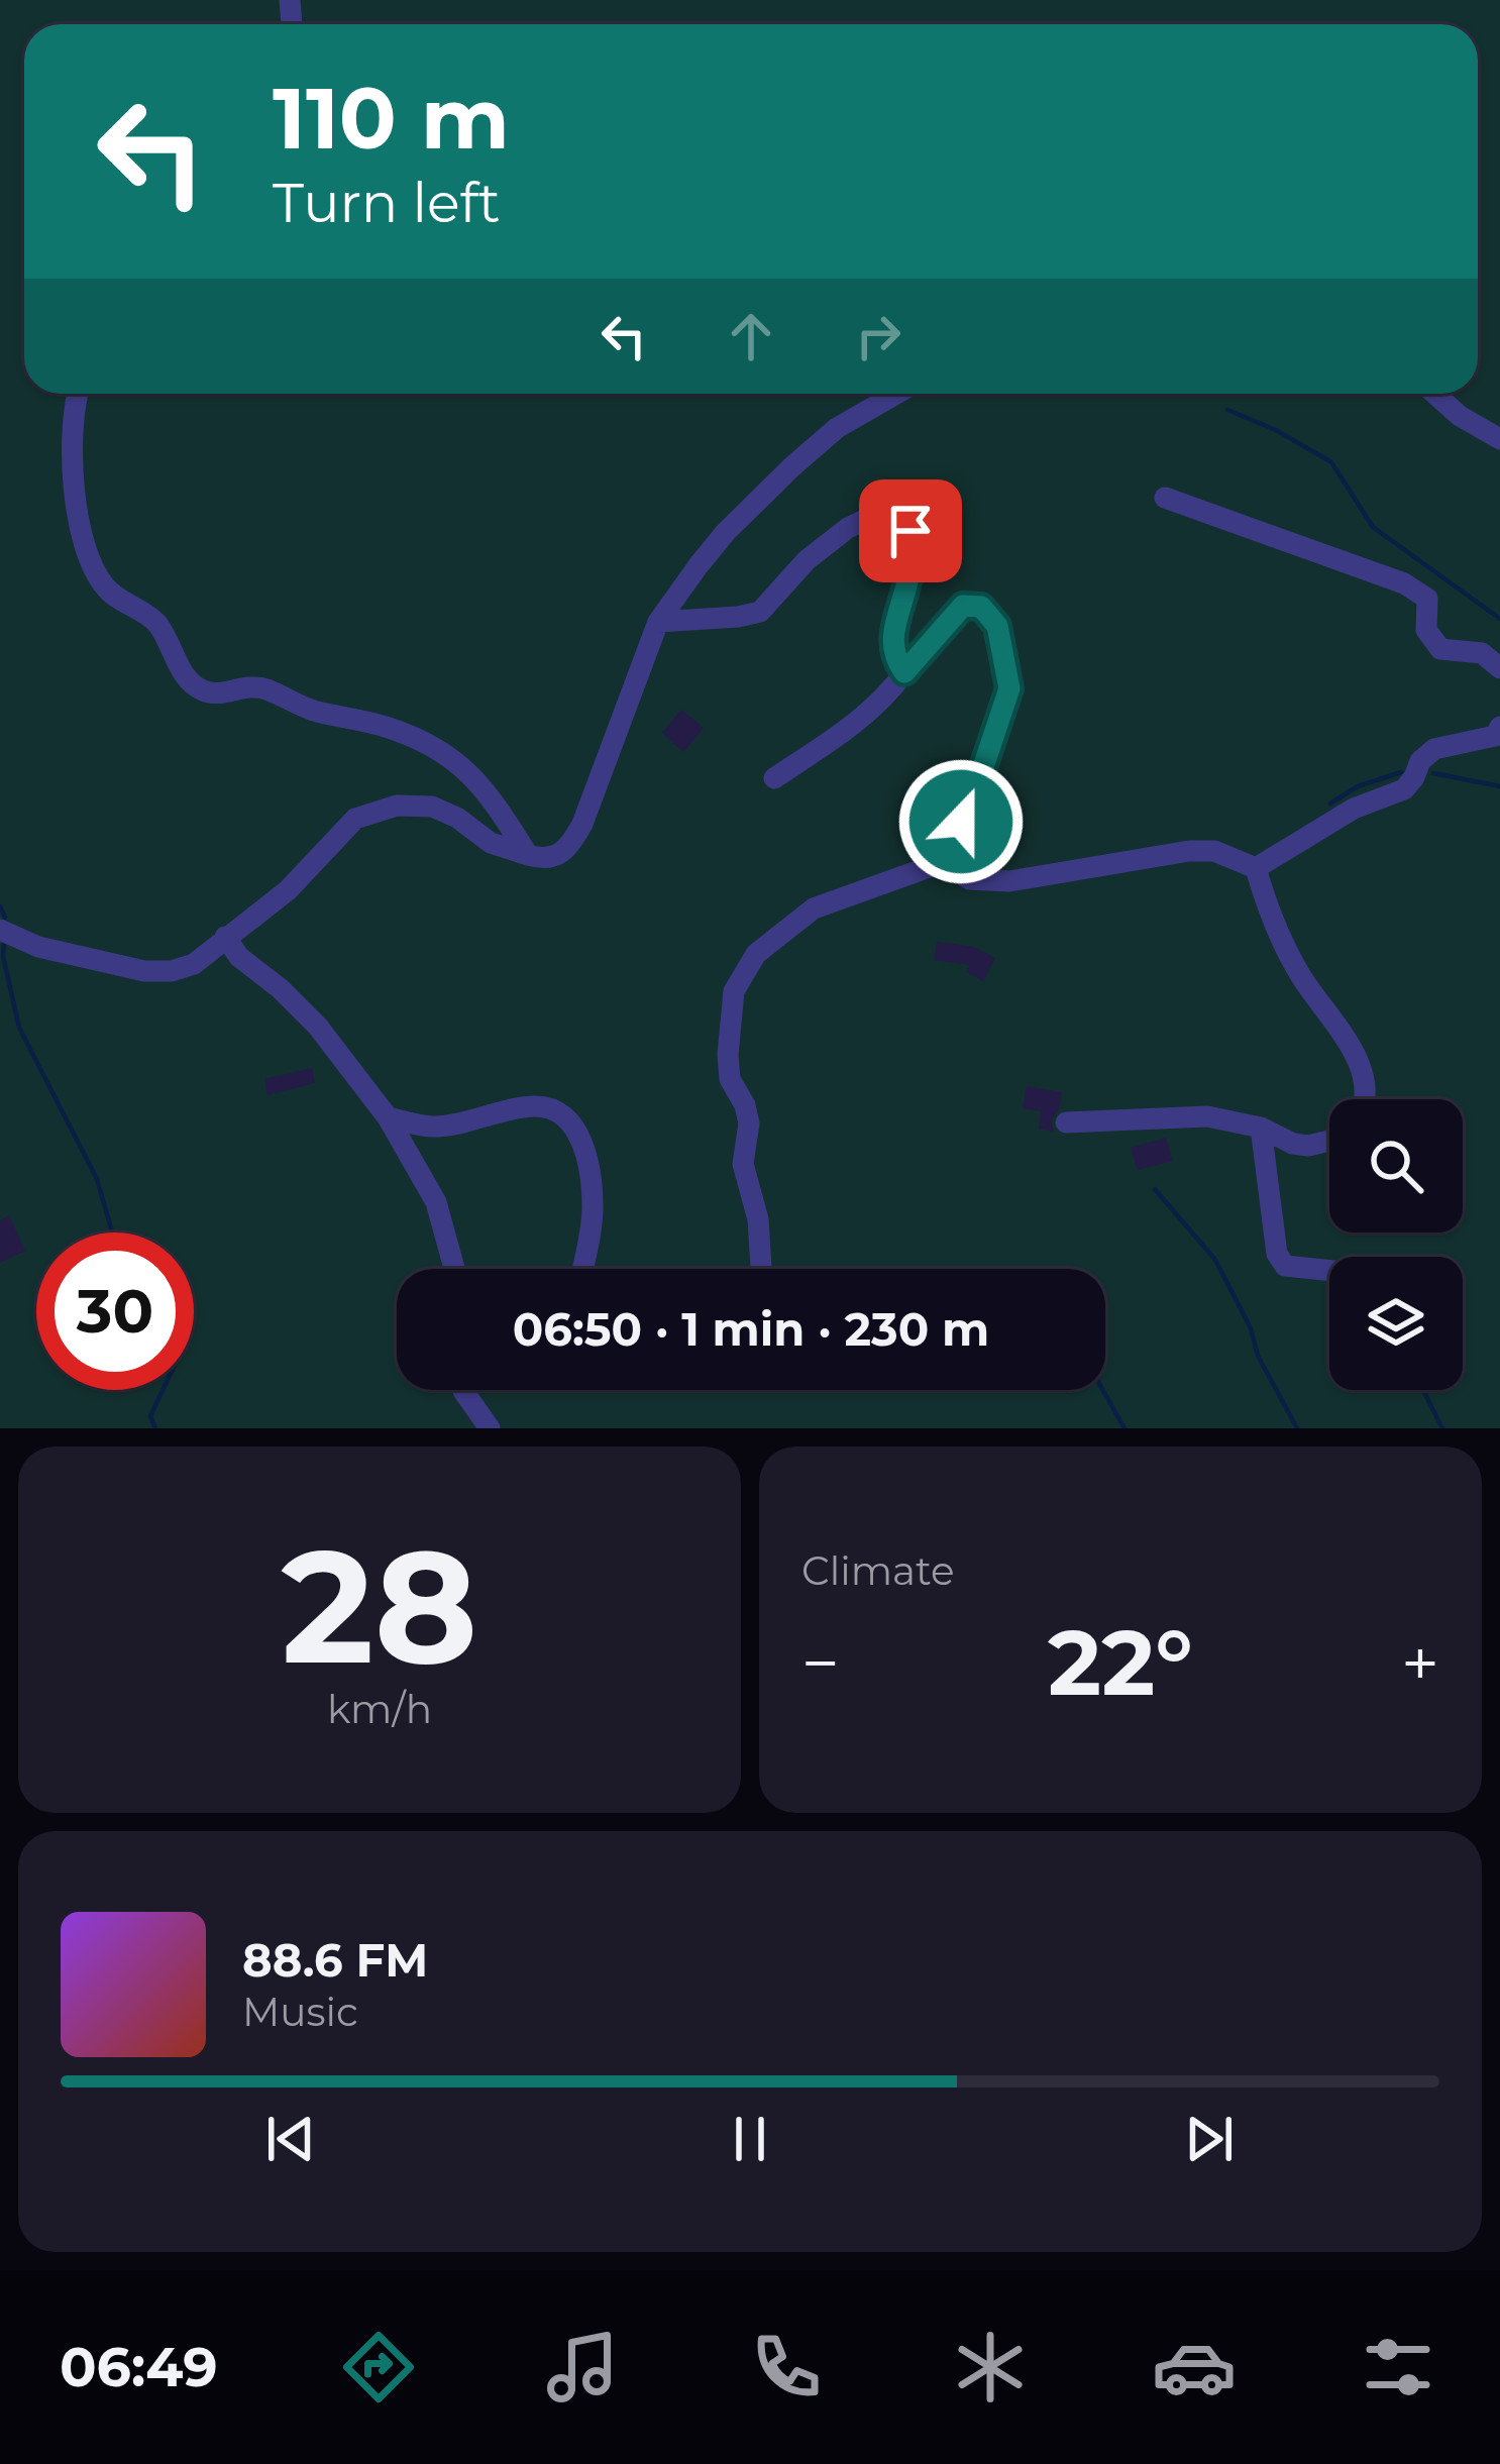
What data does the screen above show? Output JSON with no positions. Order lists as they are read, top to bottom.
{
  "page": {
    "turn": ["110 m", "Turn left"],
    "limit": "30",
    "trip": "06:50 · 1 min · 230 m",
    "tile": [
      ["28", "km/h"],
      "Climate"
    ],
    "heat": ["−", "22°", "+"],
    "song": ["88.6 FM", "Music"],
    "tabs": "06:49"
  }
}
